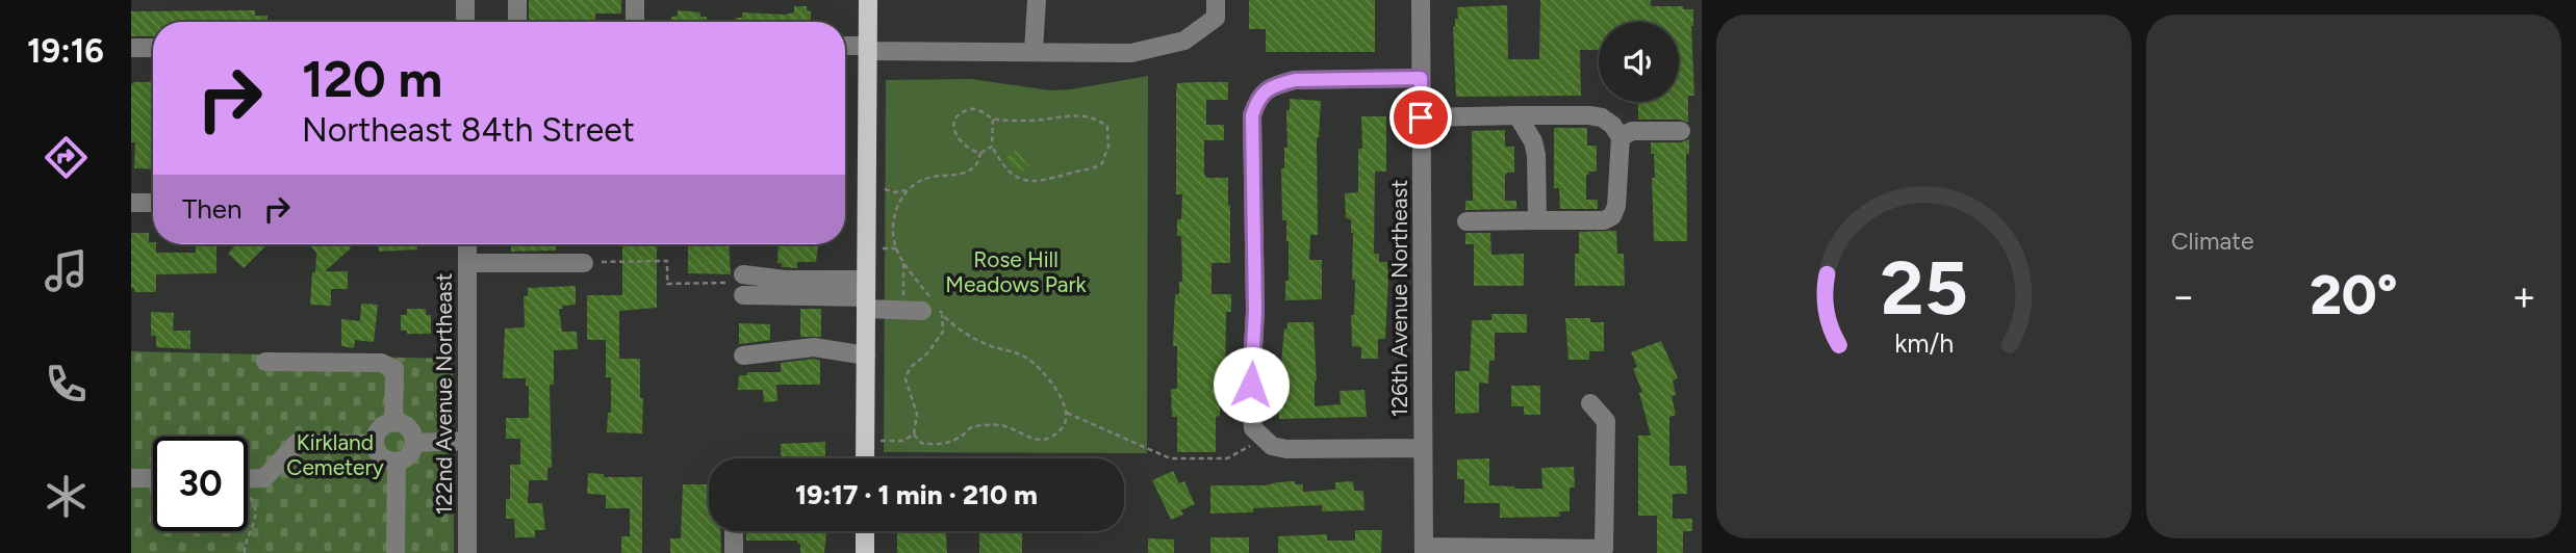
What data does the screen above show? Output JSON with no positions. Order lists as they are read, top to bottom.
{
  "streets": {
    "street": ["126th Avenue Northeast", "122nd Avenue Northeast"]
  },
  "parks": ["Rose Hill Meadows Park", "Kirkland Cemetery"],
  "page": {
    "tabs": "19:16",
    "tile": "Climate",
    "turn": ["120 m", "Northeast 84th Street"],
    "then": "Then",
    "heat": ["−", "20°", "+"],
    "limit": "30",
    "trip": "19:17 · 1 min · 210 m",
    "gauge": ["25", "km/h"]
  }
}
